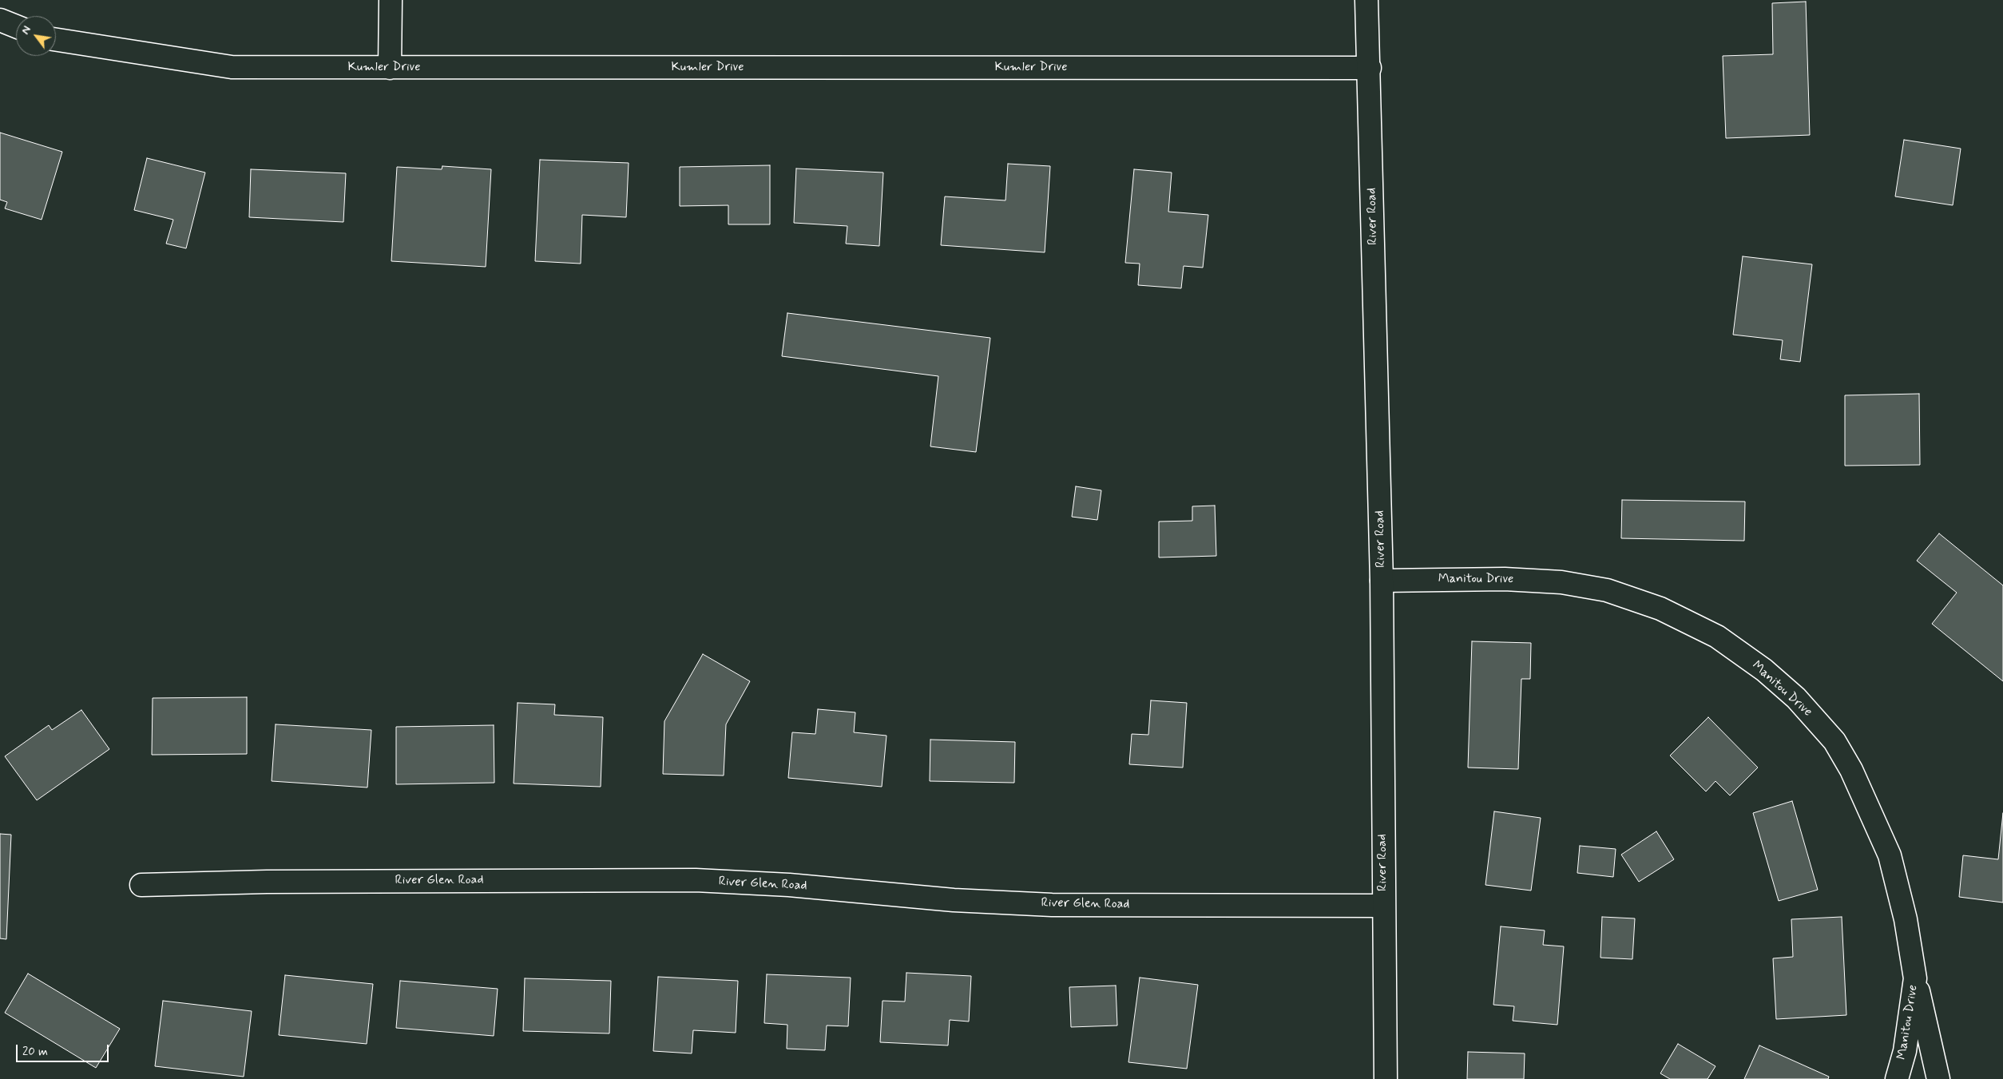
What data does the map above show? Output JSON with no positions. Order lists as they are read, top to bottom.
{
  "streets": {
    "street": [
      "Kumler Drive",
      "River Road",
      "Manitou Drive",
      "River Glen Road"
    ]
  },
  "crossings": [
    ["Kumler Drive", "River Road"],
    ["River Road", "Manitou Drive"],
    ["River Road", "River Glen Road"]
  ],
  "scale_bar": "20 m",
  "north": "top left"
}
